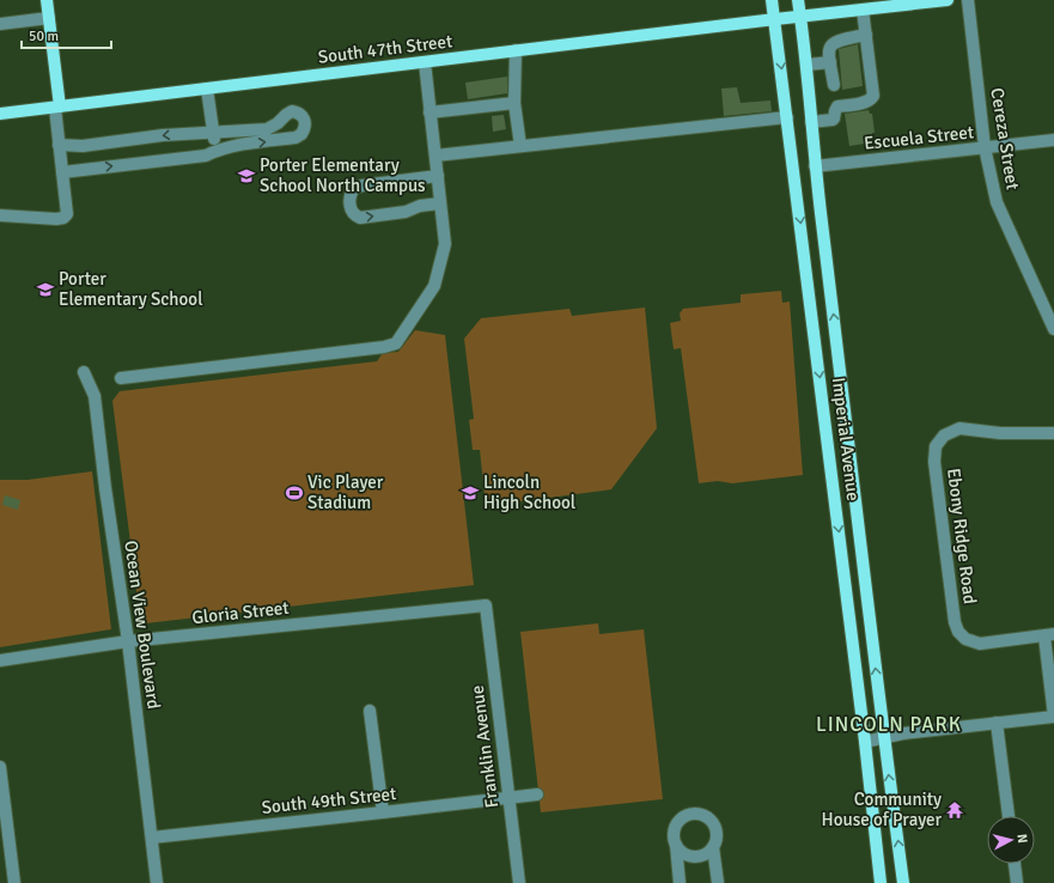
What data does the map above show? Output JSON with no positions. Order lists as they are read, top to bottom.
{
  "streets": {
    "main road": ["South 47th Street", "Imperial Avenue"],
    "street": [
      "Escuela Street",
      "Cereza Street",
      "Ebony Ridge Road",
      "Gloria Street",
      "Ocean View Boulevard",
      "Franklin Avenue",
      "South 49th Street"
    ]
  },
  "crossings": [
    ["South 47th Street", "Imperial Avenue"],
    ["Escuela Street", "Cereza Street"],
    ["Escuela Street", "Imperial Avenue"],
    ["Gloria Street", "Ocean View Boulevard"],
    ["Gloria Street", "Franklin Avenue"],
    ["Ocean View Boulevard", "South 49th Street"],
    ["Franklin Avenue", "South 49th Street"]
  ],
  "districts": ["LINCOLN PARK"],
  "places": {
    "school or university": ["Porter Elementary School North Campus", "Porter Elementary School", "Lincoln High School"],
    "sports": ["Vic Player Stadium"],
    "temple": ["Community House of Prayer"]
  },
  "scale_bar": "50 m",
  "north": "right"
}
